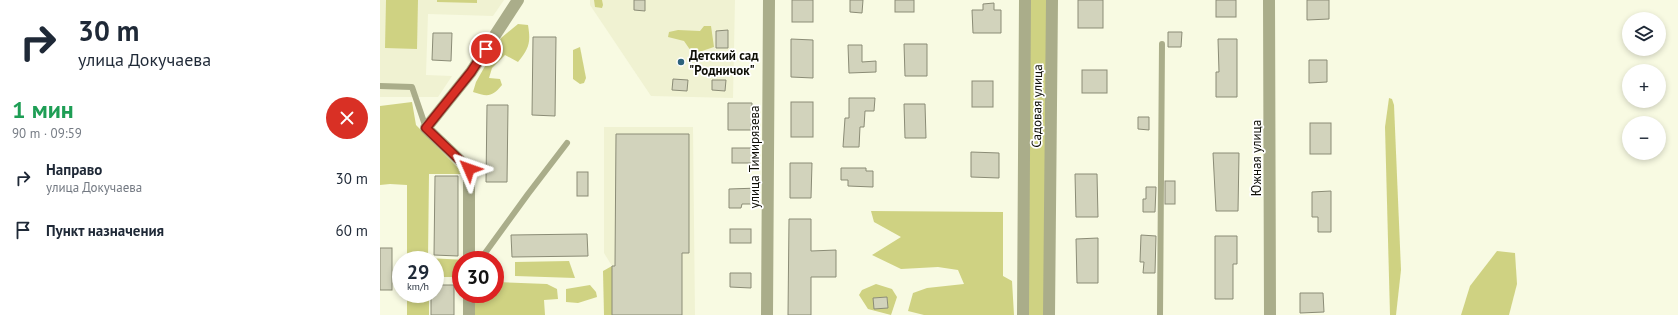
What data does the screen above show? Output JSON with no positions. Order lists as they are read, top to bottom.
{
  "streets": {
    "street": ["Садовая улица", "улица Тимирязева", "Южная улица"]
  },
  "places": ["Детский сад \"Родничок\""],
  "page": {
    "turn": ["30 m", "улица Докучаева"],
    "map_buttons": ["+", "−"],
    "heading": ["1 мин", "90 m · 09:59"],
    "list": [
      {
        "name": "Направо",
        "note": "улица Докучаева",
        "value": "30 m"
      },
      {
        "name": "Пункт назначения",
        "value": "60 m"
      }
    ],
    "speed": "29 km/h",
    "limit": "30"
  }
}
